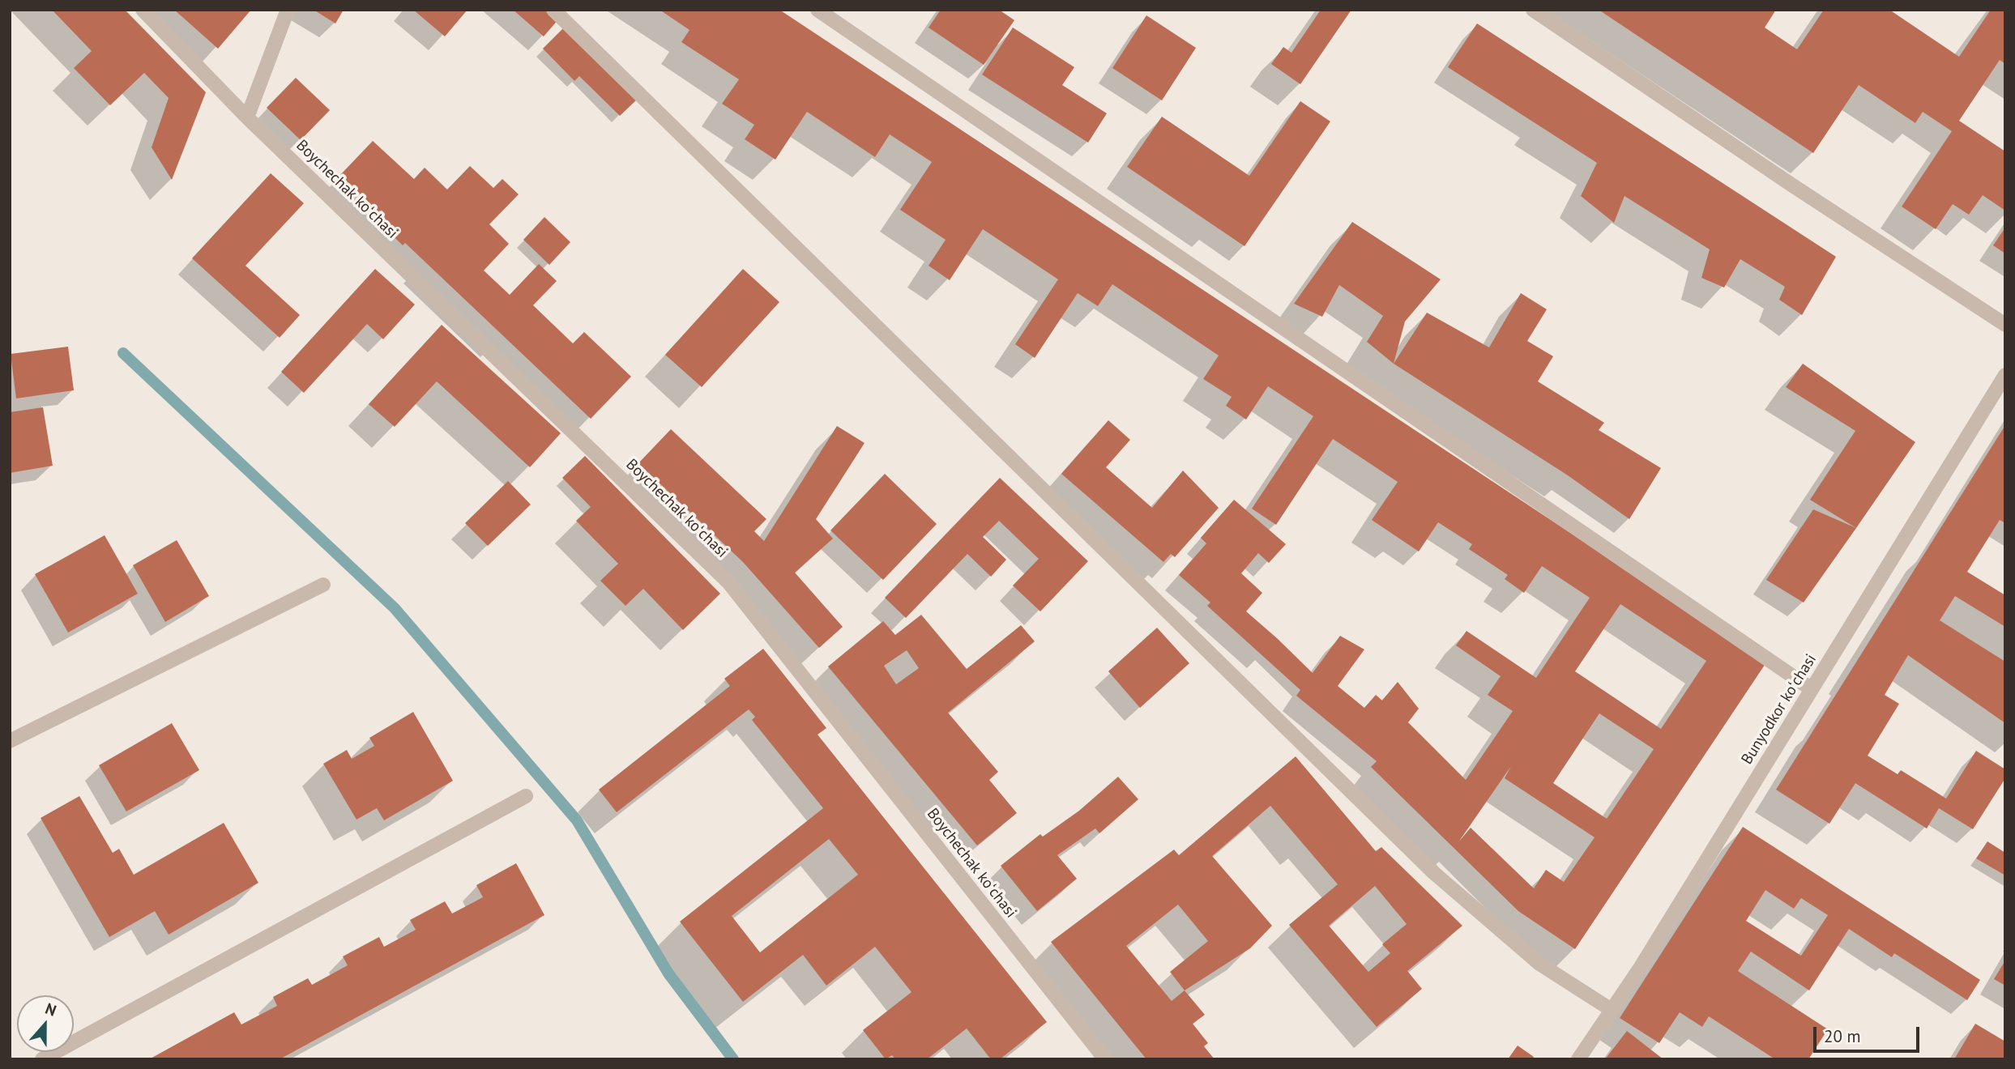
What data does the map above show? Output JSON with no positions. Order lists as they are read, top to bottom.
{
  "streets": {
    "street": ["Boychechak koʻchasi", "Bunyodkor koʻchasi"]
  },
  "scale_bar": "20 m",
  "north": "top"
}
